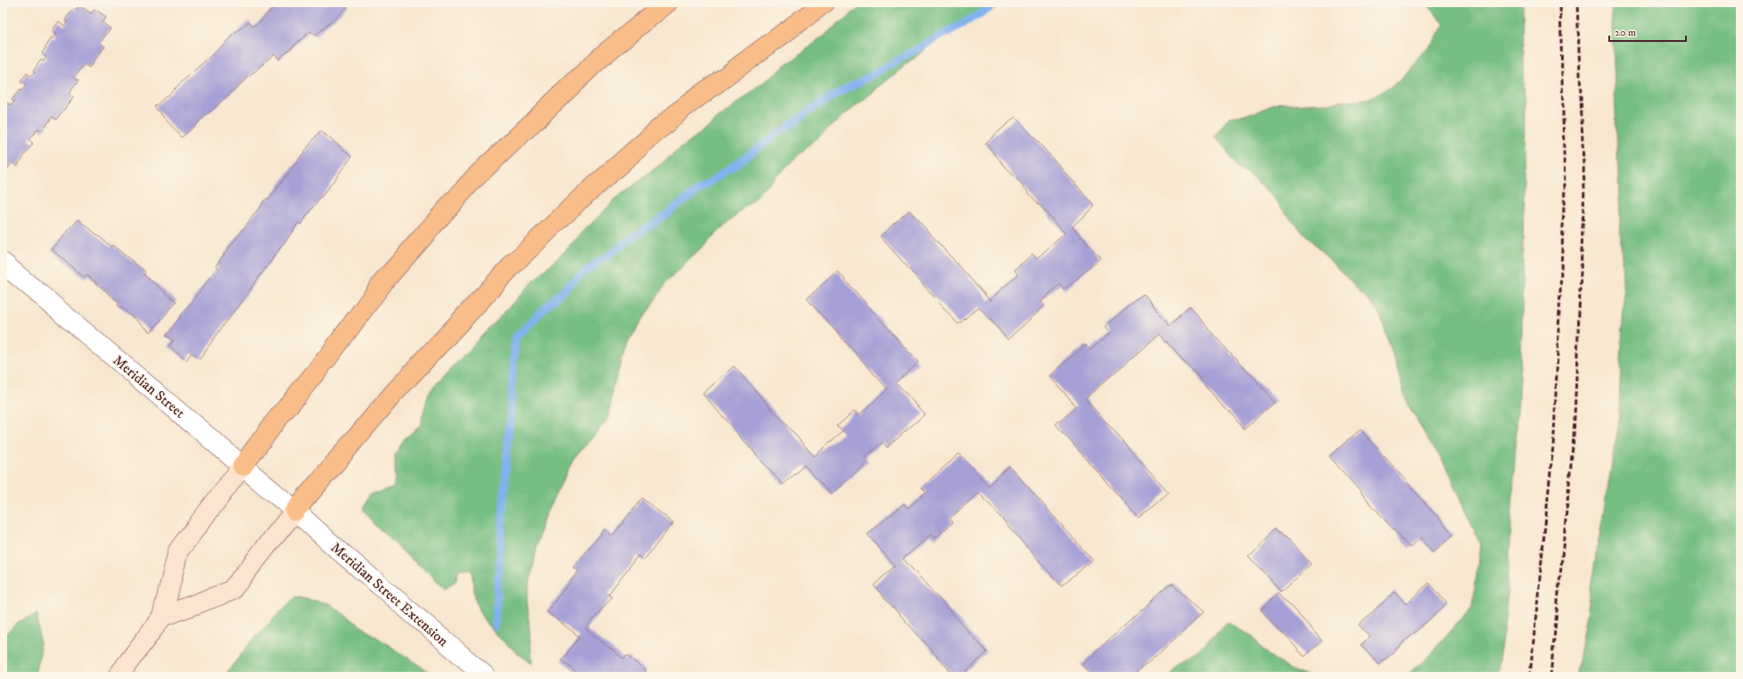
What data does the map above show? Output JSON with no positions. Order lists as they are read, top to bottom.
{
  "streets": {
    "street": ["Meridian Street", "Meridian Street Extension"]
  },
  "crossings": [
    ["Meridian Street", "Meridian Street Extension"]
  ],
  "scale_bar": "20 m"
}
